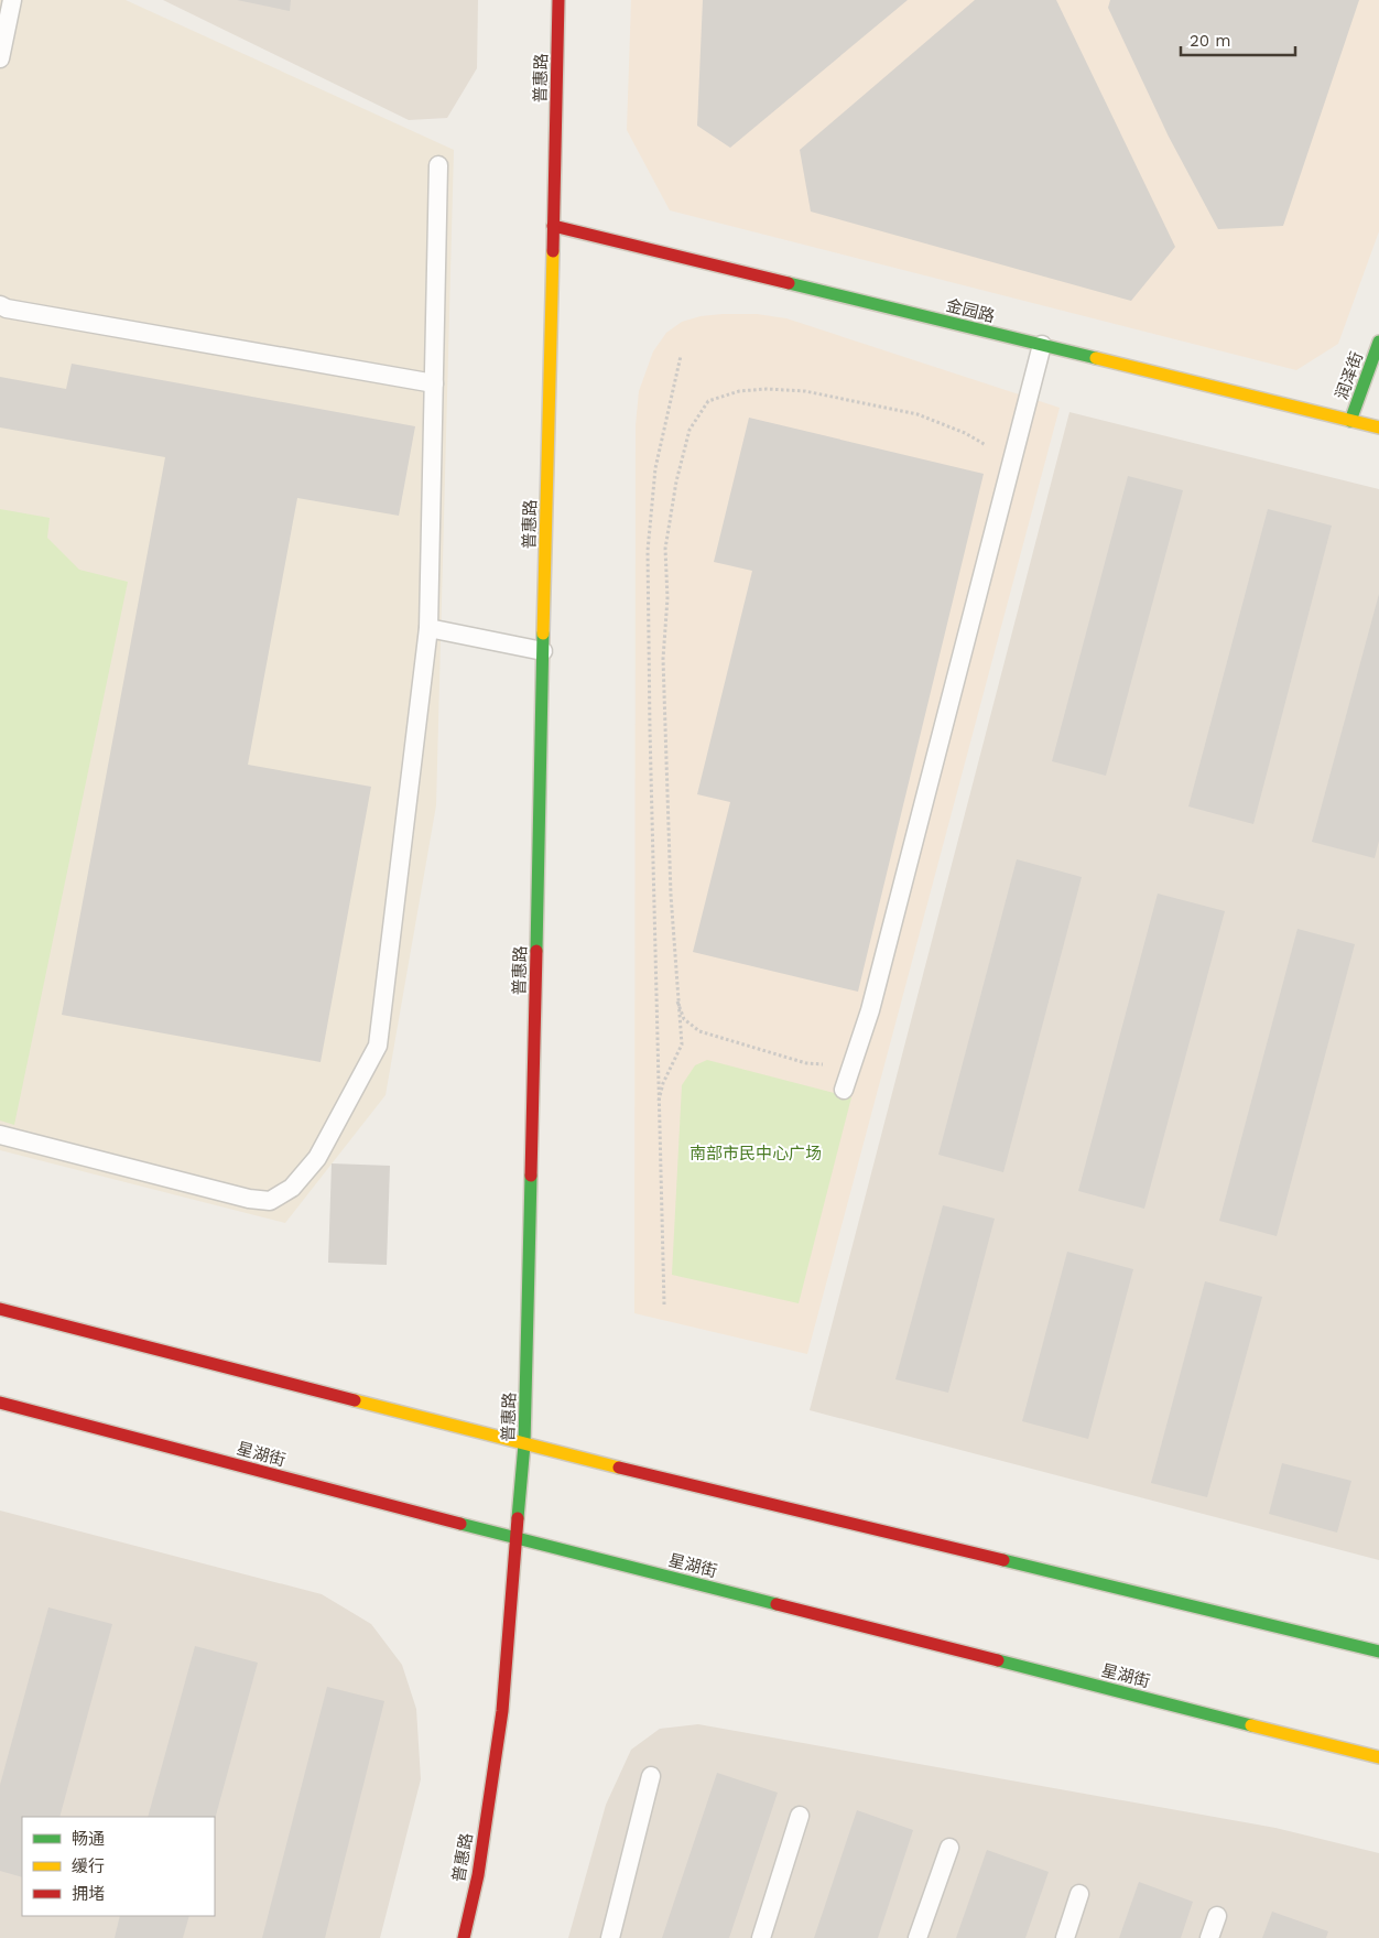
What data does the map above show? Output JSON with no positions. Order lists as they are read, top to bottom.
{
  "streets": {
    "main road": [
      "普惠路",
      "金园路",
      "润泽街",
      "星湖街"
    ]
  },
  "crossings": [
    ["普惠路", "金园路"],
    ["普惠路", "星湖街"],
    ["金园路", "润泽街"]
  ],
  "parks": ["南部市民中心广场"],
  "legend": ["畅通", "缓行", "拥堵"],
  "scale_bar": "20 m"
}
